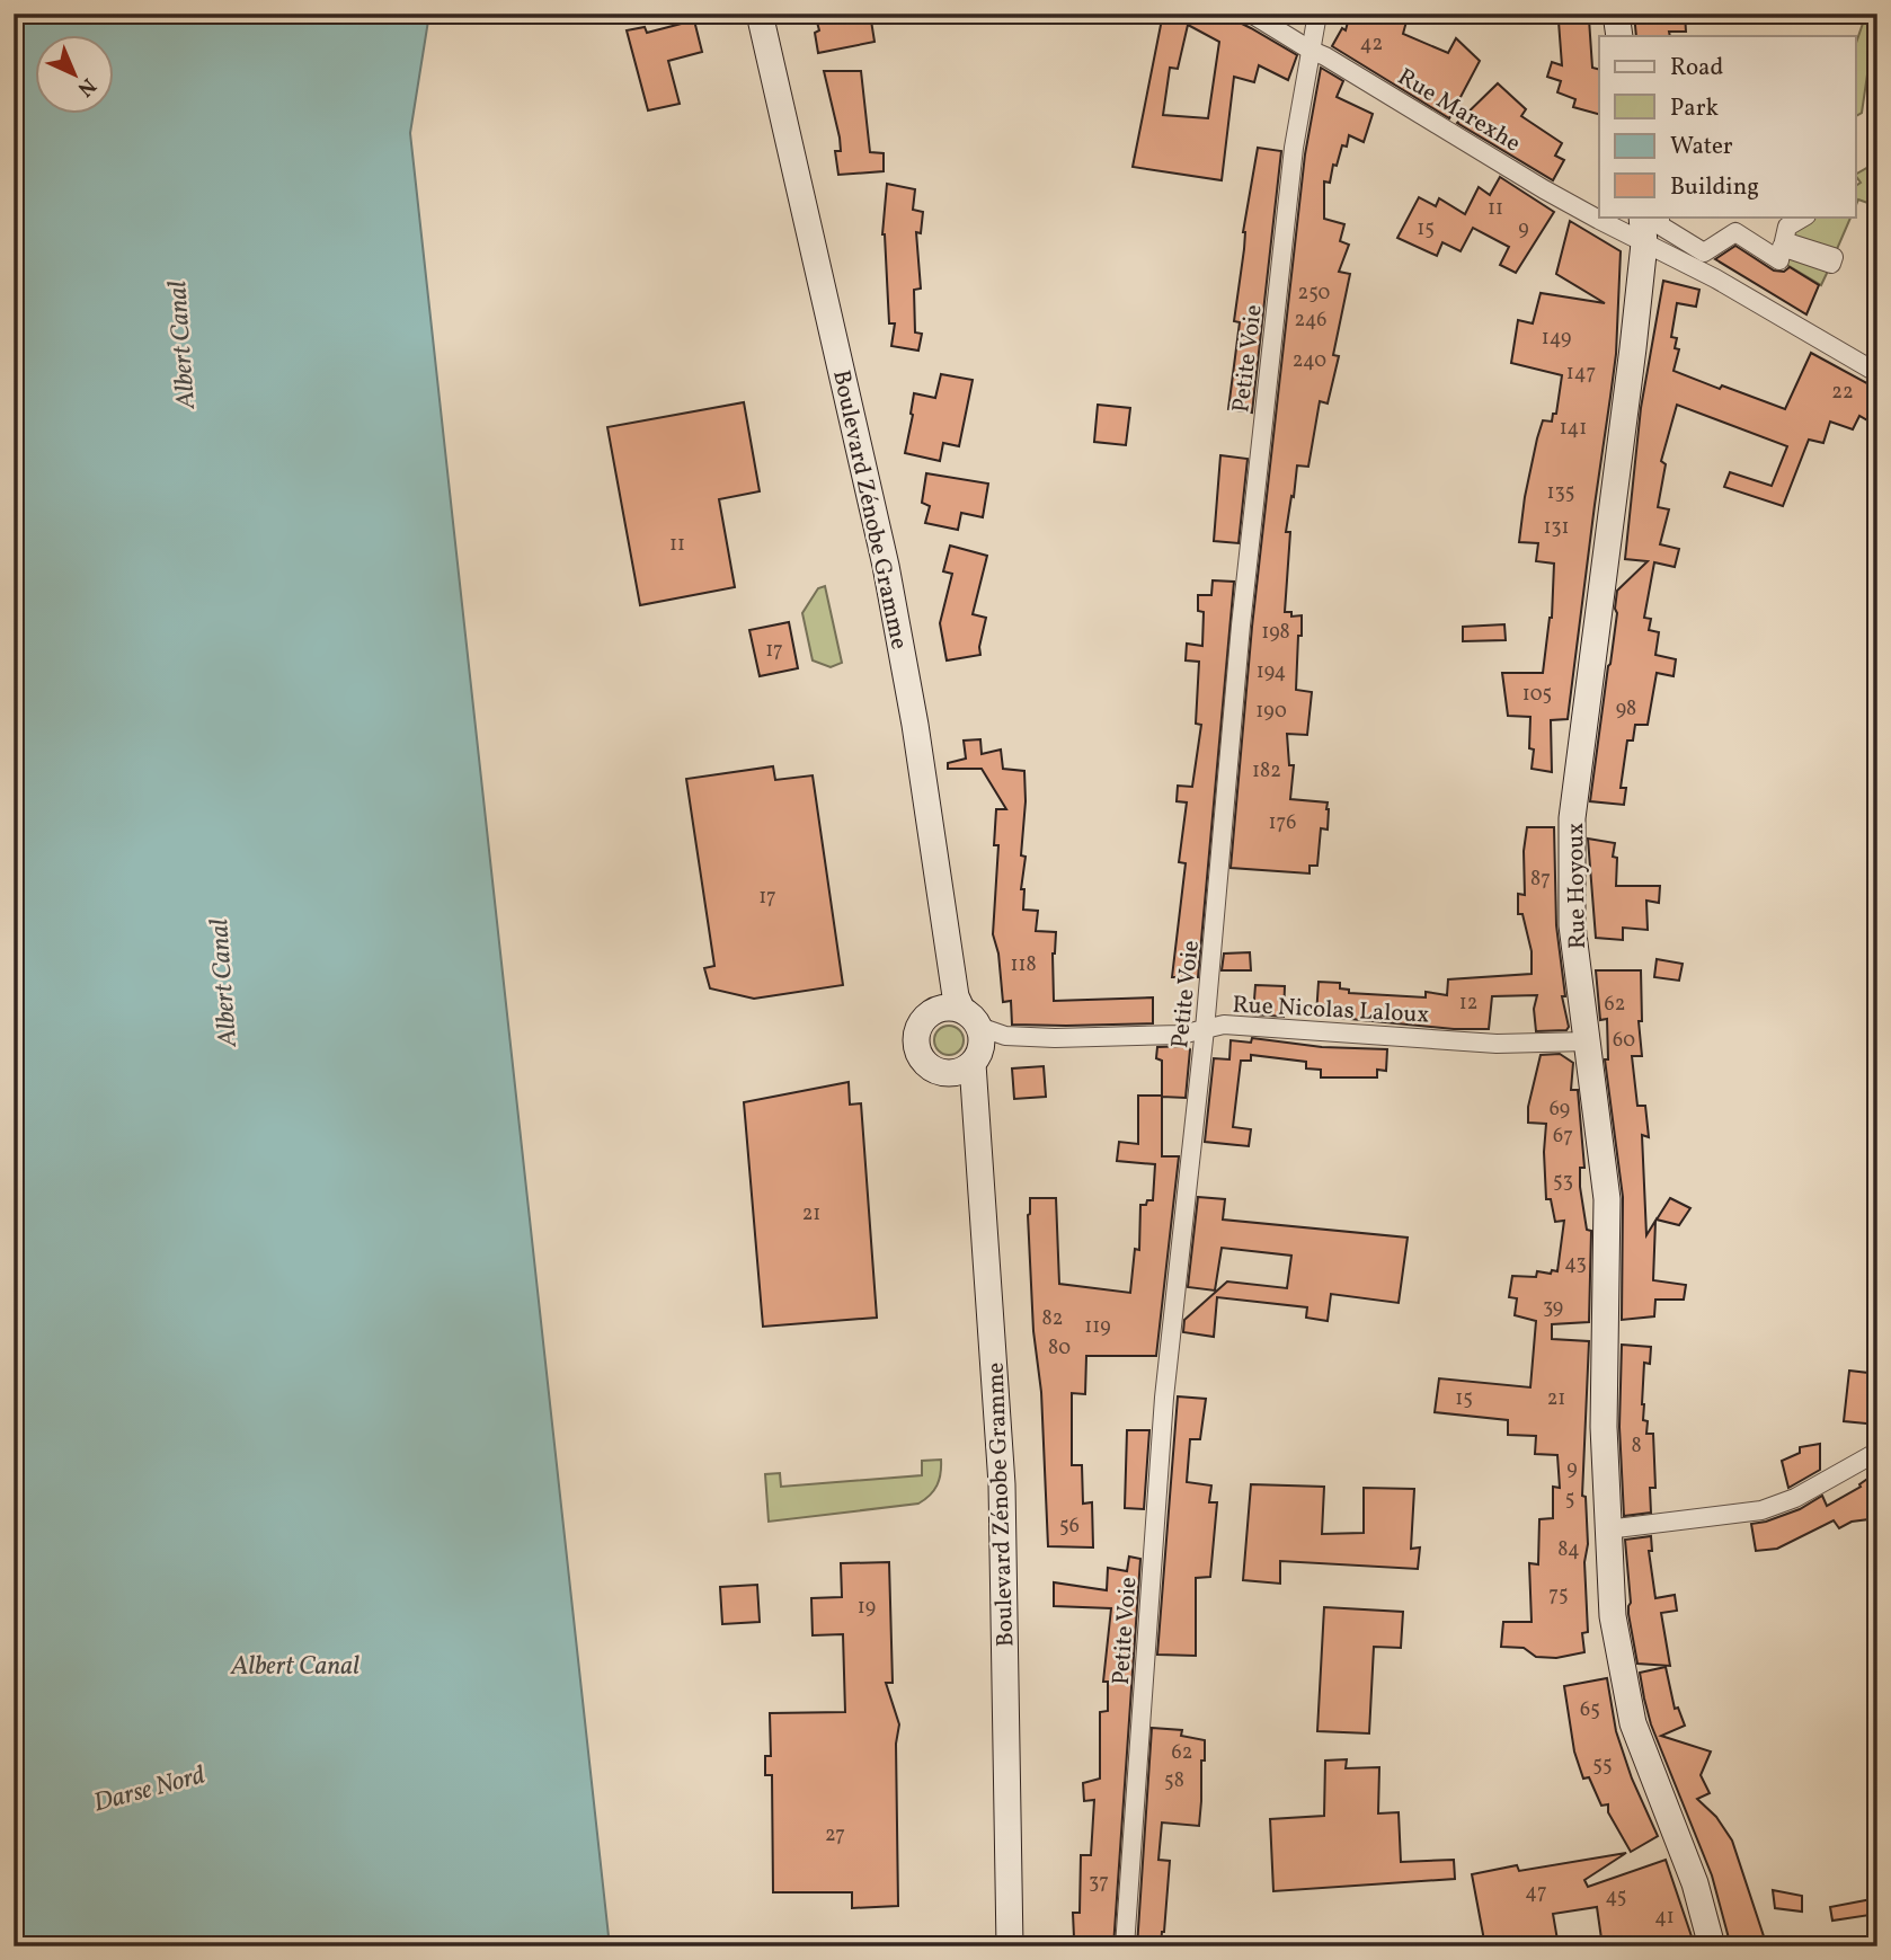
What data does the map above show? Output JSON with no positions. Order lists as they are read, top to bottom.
{
  "streets": {
    "main road": ["Boulevard Zénobe Gramme", "Rue Hoyoux"],
    "street": ["Rue Marexhe", "Petite Voie", "Rue Nicolas Laloux"]
  },
  "crossings": [
    ["Rue Marexhe", "Petite Voie"],
    ["Rue Marexhe", "Rue Hoyoux"],
    ["Petite Voie", "Rue Nicolas Laloux"],
    ["Boulevard Zénobe Gramme", "Rue Nicolas Laloux"],
    ["Rue Hoyoux", "Rue Nicolas Laloux"]
  ],
  "water": ["Albert Canal", "Darse Nord"],
  "house_numbers": [
    "42",
    "11",
    "15",
    "9",
    "250",
    "246",
    "149",
    "240",
    "147",
    "22",
    "141",
    "135",
    "131",
    "11",
    "198",
    "17",
    "194",
    "105",
    "98",
    "190",
    "182",
    "176",
    "87",
    "17",
    "118",
    "12",
    "62",
    "60",
    "69",
    "67",
    "53",
    "21",
    "43",
    "39",
    "82",
    "119",
    "80",
    "15",
    "21",
    "8",
    "9",
    "5",
    "56",
    "84",
    "75",
    "19",
    "65",
    "62",
    "55",
    "58",
    "27",
    "37",
    "47",
    "45",
    "41"
  ],
  "legend": [
    "Road",
    "Park",
    "Water",
    "Building"
  ],
  "north": "bottom right"
}
